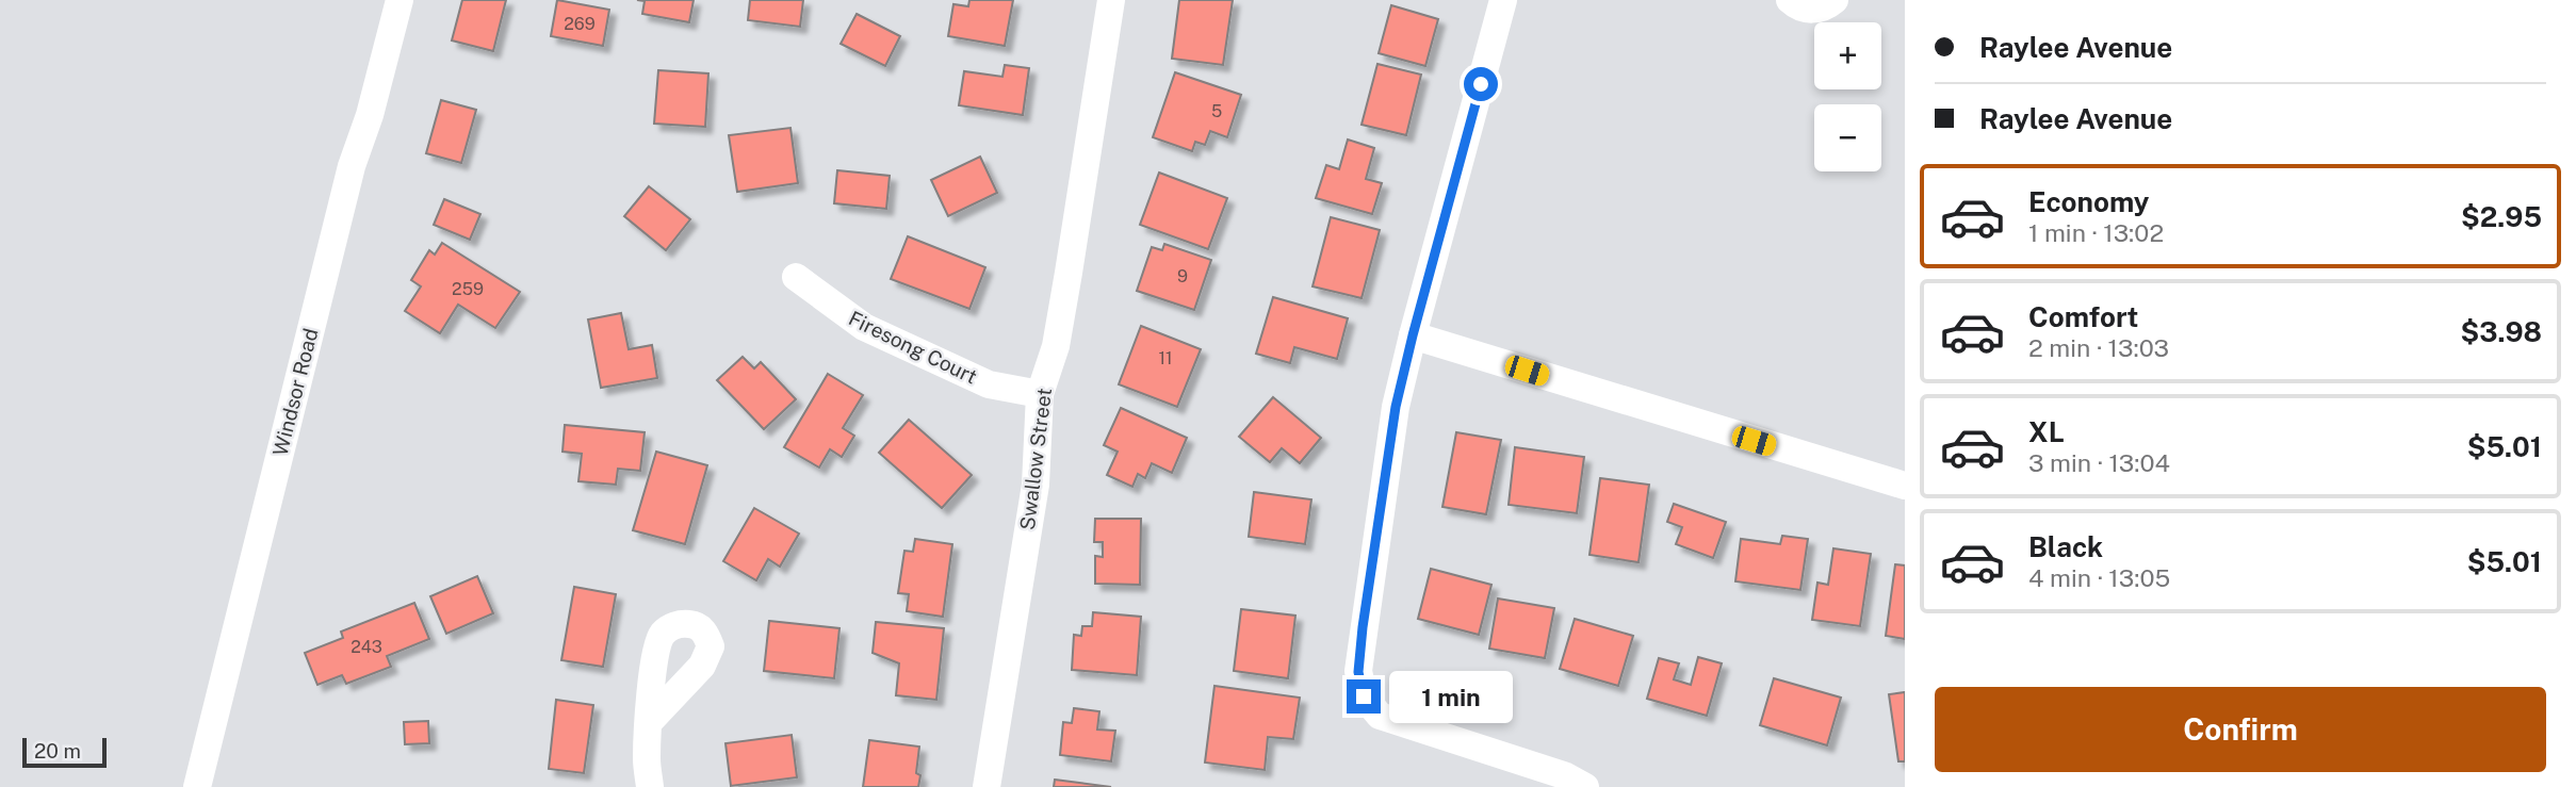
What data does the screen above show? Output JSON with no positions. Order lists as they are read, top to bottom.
{
  "streets": {
    "street": ["Firesong Court", "Windsor Road", "Swallow Street"]
  },
  "crossings": [
    ["Firesong Court", "Swallow Street"]
  ],
  "house_numbers": [
    "269",
    "5",
    "9",
    "259",
    "11",
    "243"
  ],
  "scale_bar": "20 m",
  "page": {
    "banner": ["Raylee Avenue", "Raylee Avenue"],
    "map_buttons": ["+", "−"],
    "list": [
      {
        "name": "Economy",
        "note": "1 min · 13:02",
        "value": "$2.95"
      },
      {
        "name": "Comfort",
        "note": "2 min · 13:03",
        "value": "$3.98"
      },
      {
        "name": "XL",
        "note": "3 min · 13:04",
        "value": "$5.01"
      },
      {
        "name": "Black",
        "note": "4 min · 13:05",
        "value": "$5.01"
      }
    ],
    "bubble": "1 min",
    "buttons": "Confirm",
    "scale": "20 m"
  }
}
